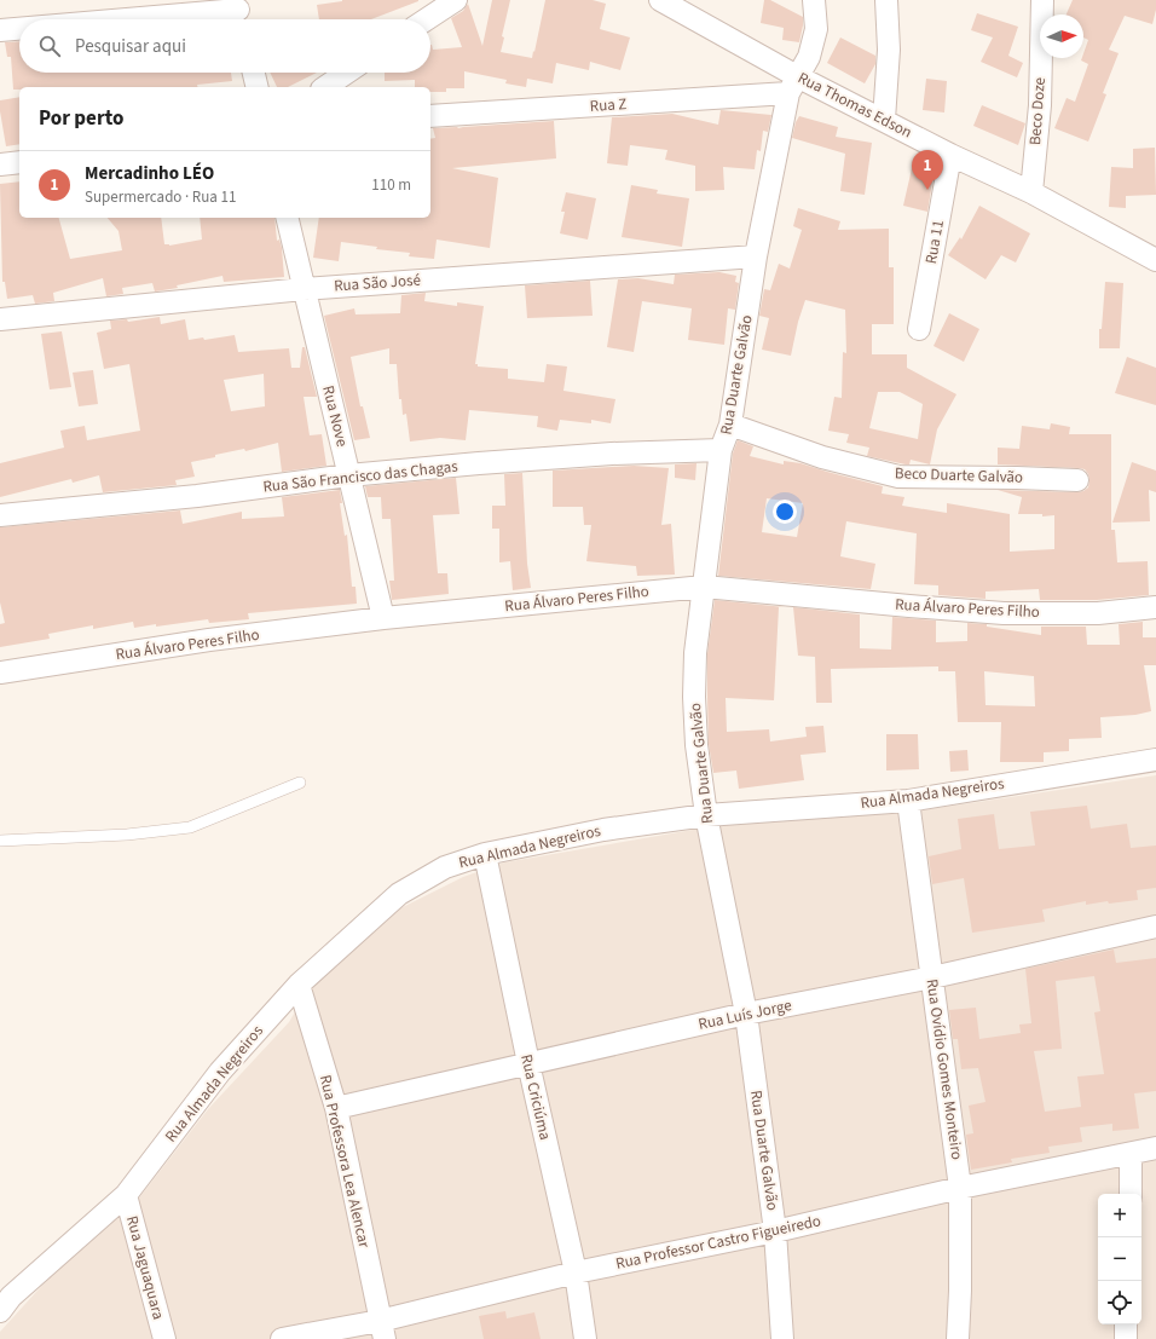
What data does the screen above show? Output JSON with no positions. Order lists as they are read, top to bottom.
{
  "streets": {
    "street": [
      "Rua Z",
      "Rua Thomas Edson",
      "Beco Doze",
      "Rua 11",
      "Rua São José",
      "Rua Duarte Galvão",
      "Rua Nove",
      "Beco Duarte Galvão",
      "Rua São Francisco das Chagas",
      "Rua Álvaro Peres Filho",
      "Rua Almada Negreiros",
      "Rua Luís Jorge",
      "Rua Ovídio Gomes Monteiro",
      "Rua Criciúma",
      "Rua Professora Lea Alencar",
      "Rua Professor Castro Figueiredo",
      "Rua Jaguaquara"
    ]
  },
  "crossings": [
    ["Rua Z", "Rua Thomas Edson"],
    ["Rua Z", "Rua Duarte Galvão"],
    ["Rua Thomas Edson", "Beco Doze"],
    ["Rua Thomas Edson", "Rua 11"],
    ["Rua Thomas Edson", "Rua Duarte Galvão"],
    ["Rua São José", "Rua Duarte Galvão"],
    ["Rua São José", "Rua Nove"],
    ["Rua Duarte Galvão", "Beco Duarte Galvão"],
    ["Rua Duarte Galvão", "Rua São Francisco das Chagas"],
    ["Rua Duarte Galvão", "Rua Álvaro Peres Filho"],
    ["Rua Duarte Galvão", "Rua Almada Negreiros"],
    ["Rua Duarte Galvão", "Rua Luís Jorge"],
    ["Rua Duarte Galvão", "Rua Professor Castro Figueiredo"],
    ["Rua Nove", "Rua São Francisco das Chagas"],
    ["Rua Nove", "Rua Álvaro Peres Filho"],
    ["Rua Almada Negreiros", "Rua Ovídio Gomes Monteiro"],
    ["Rua Almada Negreiros", "Rua Criciúma"],
    ["Rua Almada Negreiros", "Rua Professora Lea Alencar"],
    ["Rua Almada Negreiros", "Rua Jaguaquara"],
    ["Rua Luís Jorge", "Rua Ovídio Gomes Monteiro"],
    ["Rua Luís Jorge", "Rua Criciúma"],
    ["Rua Luís Jorge", "Rua Professora Lea Alencar"],
    ["Rua Ovídio Gomes Monteiro", "Rua Professor Castro Figueiredo"],
    ["Rua Criciúma", "Rua Professor Castro Figueiredo"],
    ["Rua Professora Lea Alencar", "Rua Professor Castro Figueiredo"]
  ],
  "north": "right",
  "page": {
    "search": "Pesquisar aqui",
    "heading": "Por perto",
    "pins": "1",
    "list": [
      {
        "mark": "1",
        "name": "Mercadinho LÉO",
        "note": "Supermercado · Rua 11",
        "value": "110 m"
      }
    ],
    "map_buttons": ["+", "−"]
  }
}
